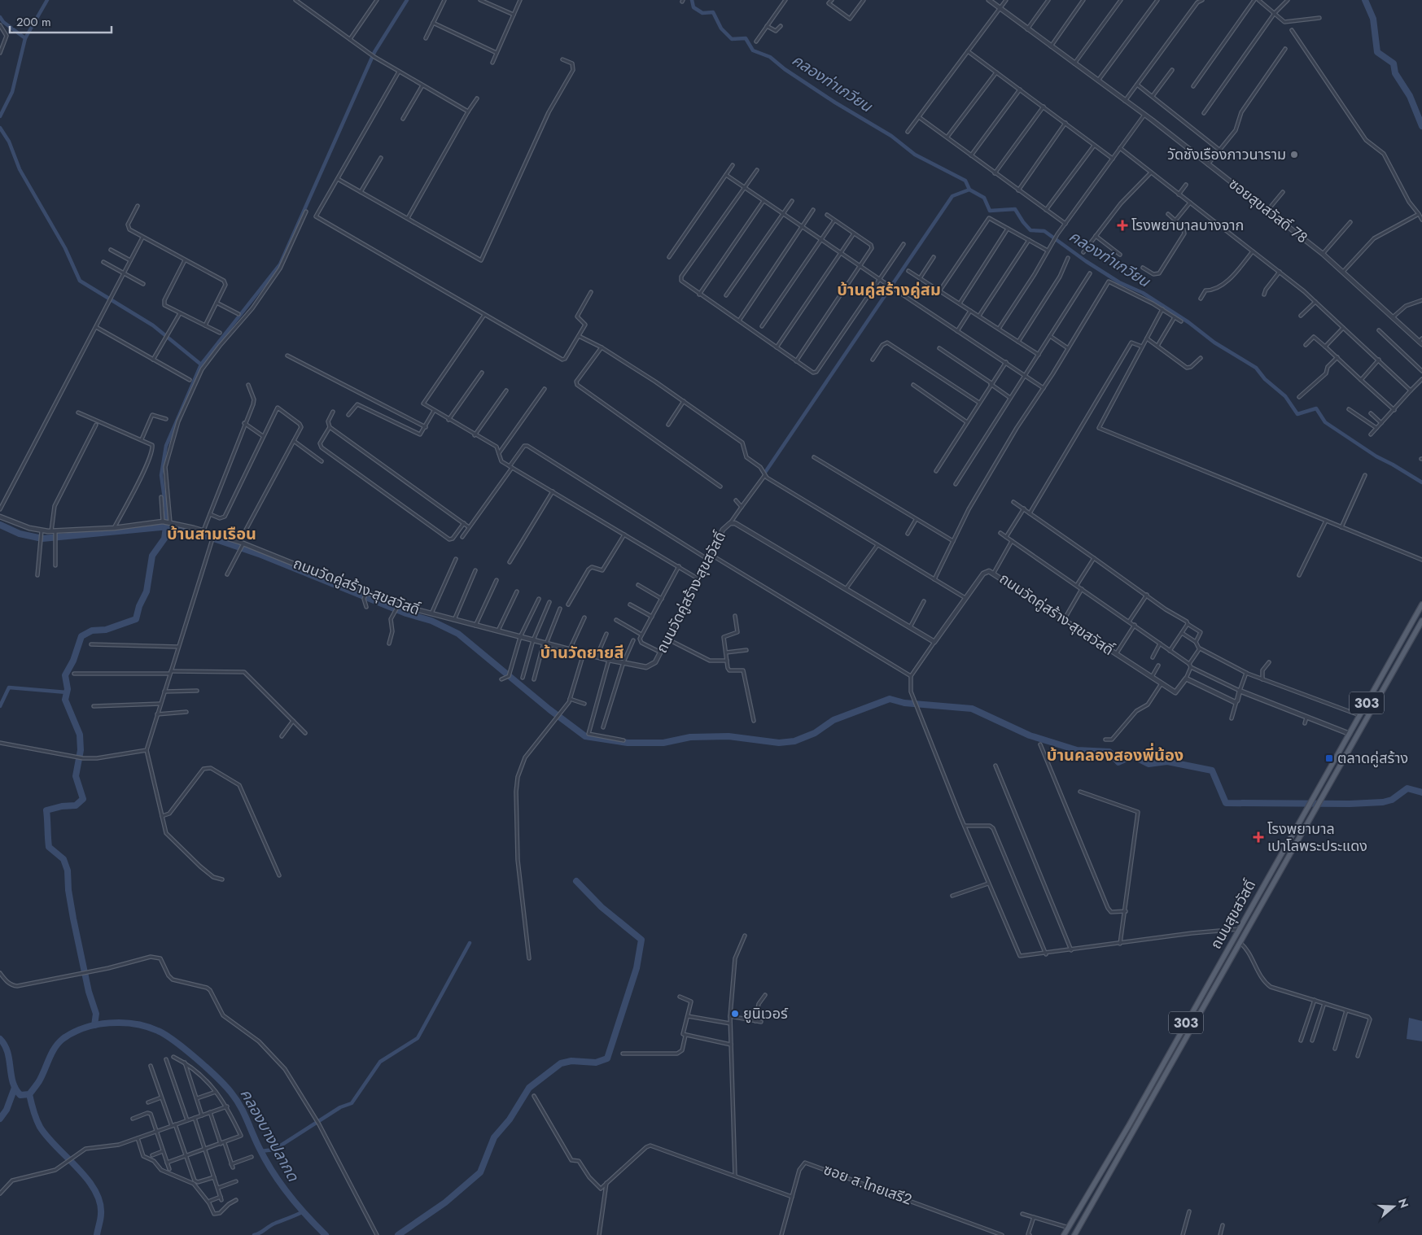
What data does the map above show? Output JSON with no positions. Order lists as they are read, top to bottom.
{
  "streets": {
    "main road": ["303", "ถนนสุขสวัสดิ์"],
    "street": ["ซอยสุขสวัสดิ์ 78", "ถนนวัดคู่สร้าง-สุขสวัสดิ์", "ซอย ส.ไทยเสรี2"]
  },
  "districts": [
    "บ้านคู่สร้างคู่สม",
    "บ้านสามเรือน",
    "บ้านวัดยายสี",
    "บ้านคลองสองพี่น้อง"
  ],
  "water": ["คลองท่าเกวียน", "คลองบางปลากด"],
  "places": {
    "other": ["วัดชังเรืองภาวนาราม", "ยูนิเวอร์"],
    "health": ["โรงพยาบาลบางจาก", "โรงพยาบาล เปาโลพระประแดง"],
    "transit": ["ตลาดคู่สร้าง"]
  },
  "scale_bar": "200 m",
  "north": "right"
}
